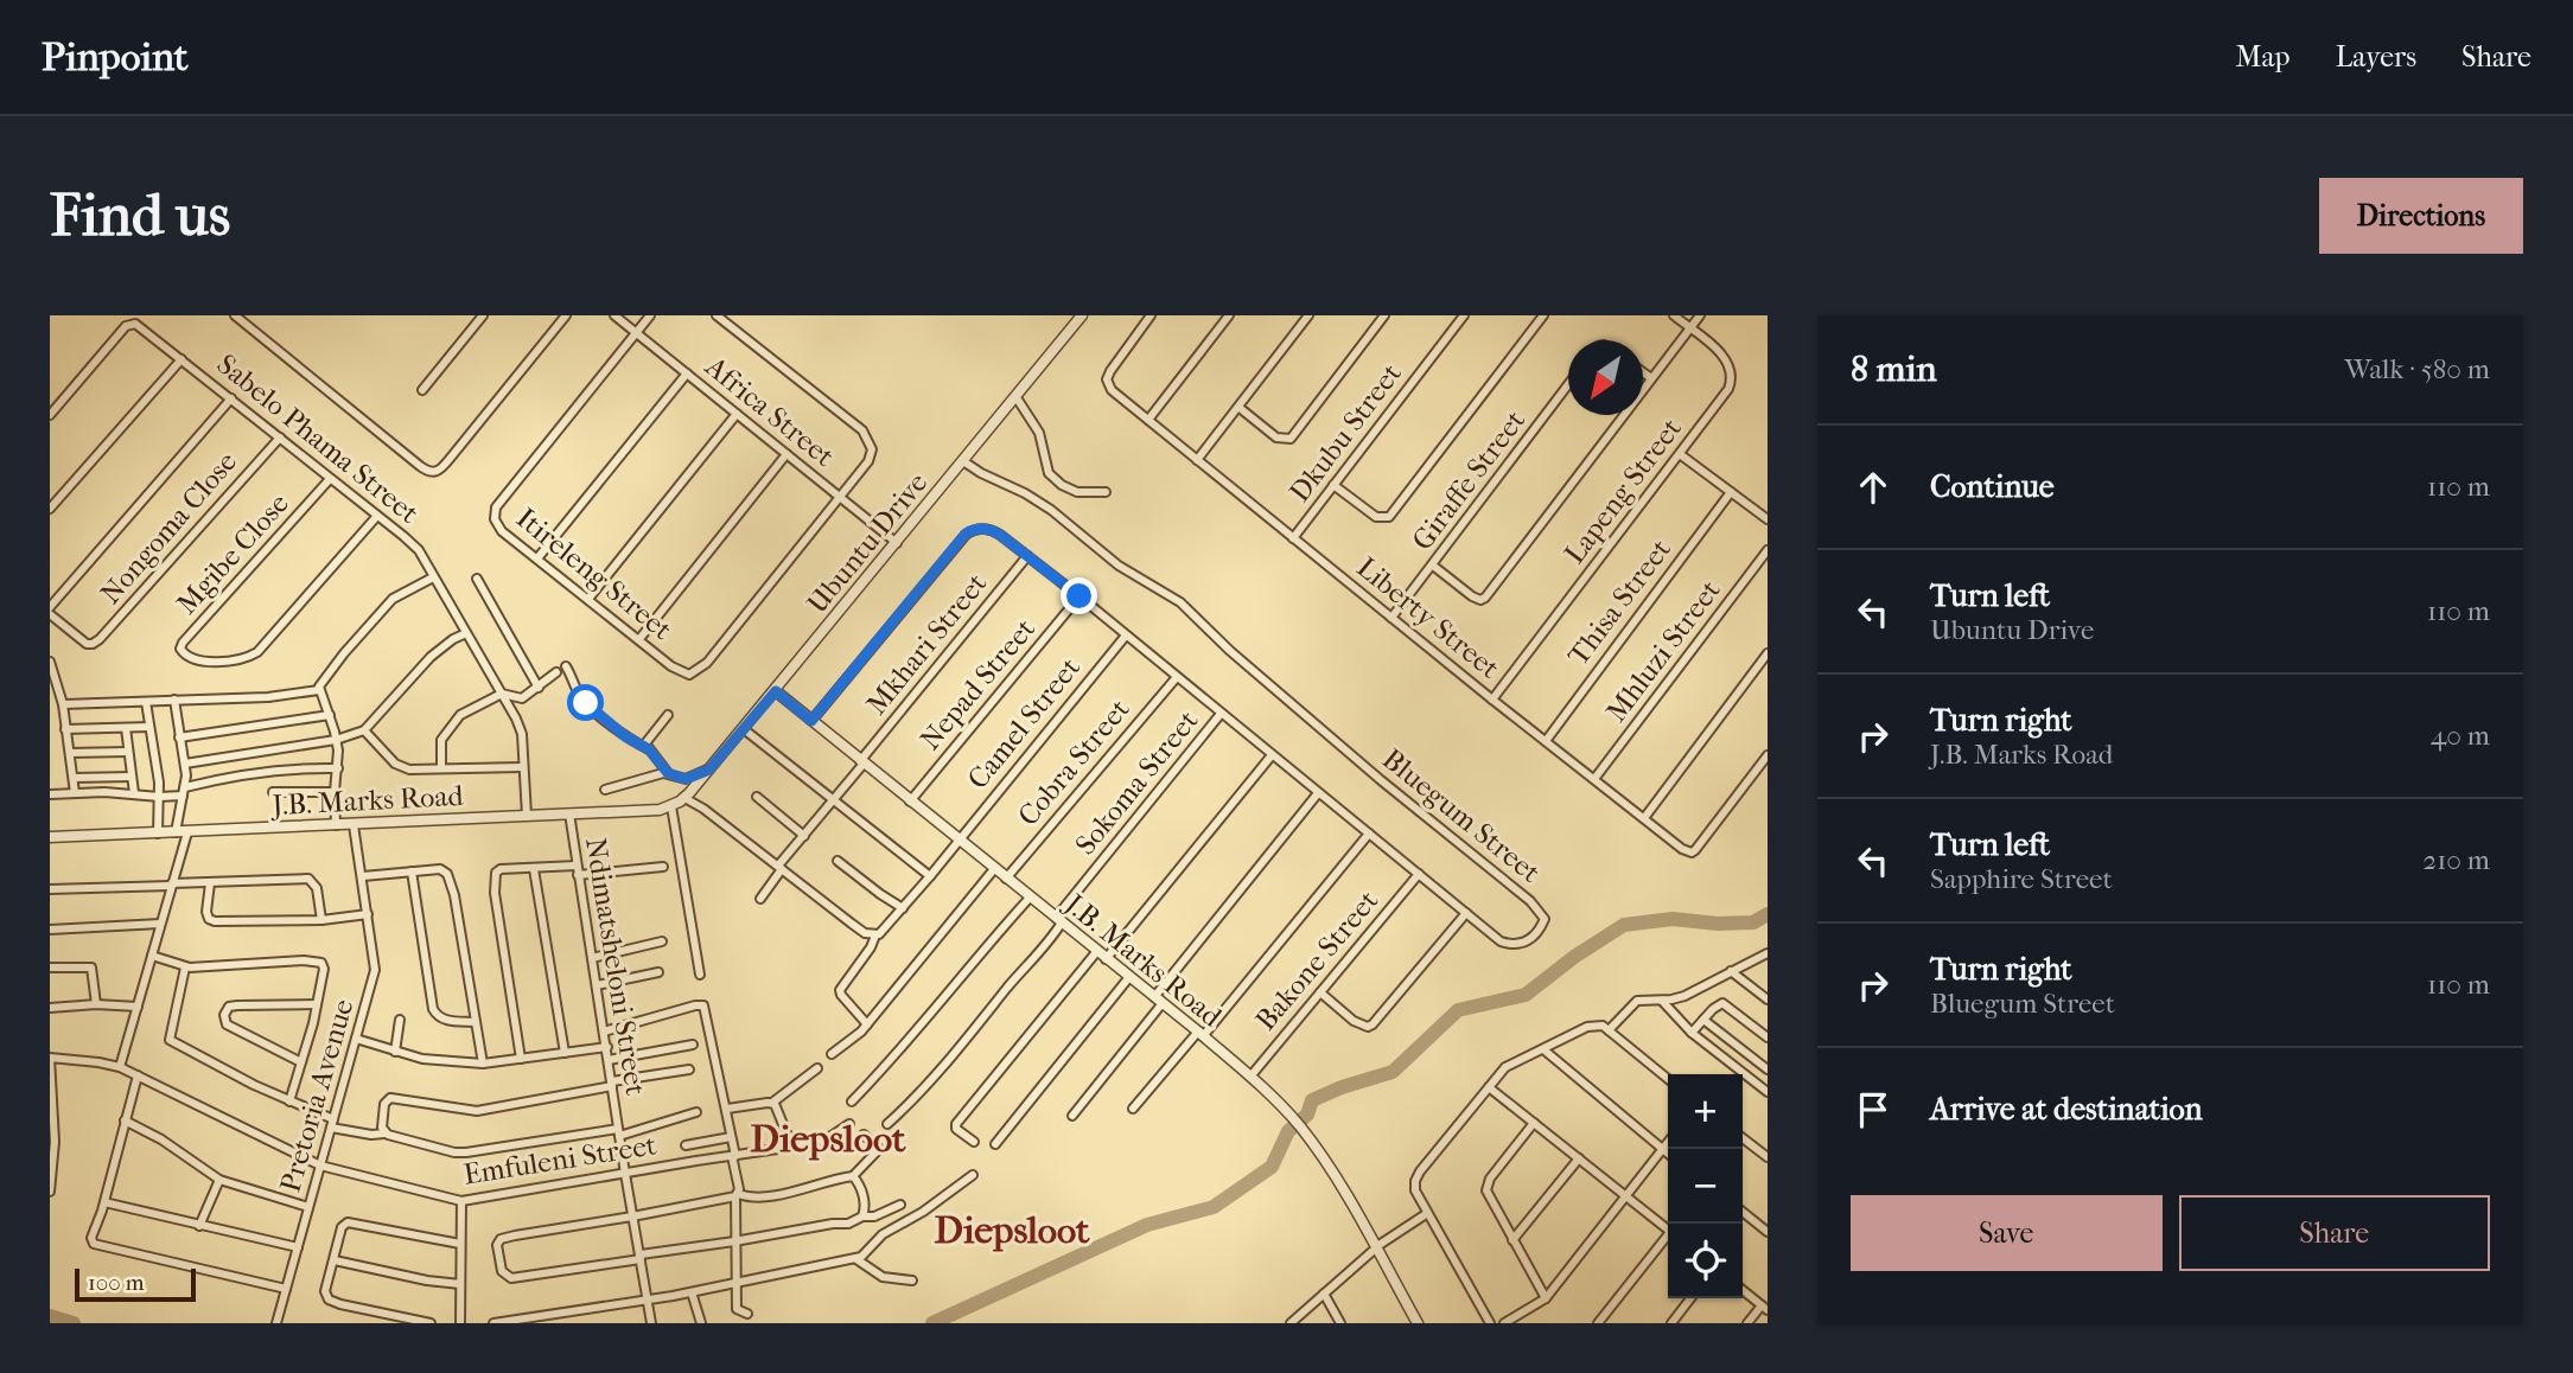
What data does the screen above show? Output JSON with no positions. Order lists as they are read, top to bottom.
{
  "streets": {
    "street": [
      "Africa Street",
      "Dkubu Street",
      "Sabelo Phama Street",
      "Giraffe Street",
      "Lapeng Street",
      "Nongoma Close",
      "Ubuntu Drive",
      "Mgibe Close",
      "Itireleng Street",
      "Thisa Street",
      "Liberty Street",
      "Mkhari Street",
      "Mhluzi Street",
      "Nepad Street",
      "Camel Street",
      "Cobra Street",
      "Sokoma Street",
      "J.B. Marks Road",
      "Bluegum Street",
      "Bakone Street",
      "Ndimatsheloni Street",
      "Pretoria Avenue",
      "Emfuleni Street"
    ]
  },
  "crossings": [
    ["Africa Street", "Ubuntu Drive"],
    ["Africa Street", "Itireleng Street"],
    ["Dkubu Street", "Liberty Street"],
    ["Sabelo Phama Street", "Nongoma Close"],
    ["Sabelo Phama Street", "Mgibe Close"],
    ["Sabelo Phama Street", "J.B. Marks Road"],
    ["Giraffe Street", "Liberty Street"],
    ["Lapeng Street", "Liberty Street"],
    ["Ubuntu Drive", "J.B. Marks Road"],
    ["Ubuntu Drive", "Bluegum Street"],
    ["Thisa Street", "Liberty Street"],
    ["Liberty Street", "Mhluzi Street"],
    ["Mkhari Street", "J.B. Marks Road"],
    ["Mkhari Street", "Bluegum Street"],
    ["Nepad Street", "J.B. Marks Road"],
    ["Nepad Street", "Bluegum Street"],
    ["Camel Street", "J.B. Marks Road"],
    ["Camel Street", "Bluegum Street"],
    ["Cobra Street", "J.B. Marks Road"],
    ["Cobra Street", "Bluegum Street"],
    ["Sokoma Street", "J.B. Marks Road"],
    ["Sokoma Street", "Bluegum Street"],
    ["J.B. Marks Road", "Bluegum Street"],
    ["J.B. Marks Road", "Bakone Street"],
    ["J.B. Marks Road", "Ndimatsheloni Street"],
    ["J.B. Marks Road", "Pretoria Avenue"],
    ["Bluegum Street", "Bakone Street"],
    ["Ndimatsheloni Street", "Emfuleni Street"],
    ["Pretoria Avenue", "Emfuleni Street"]
  ],
  "districts": ["Diepsloot", "Diepsloot"],
  "scale_bar": "100 m",
  "north": "bottom left",
  "page": {
    "header": "Pinpoint",
    "nav": ["Map", "Layers", "Share"],
    "buttons": [
      "Directions",
      ["Save", "Share"]
    ],
    "title": "Find us",
    "heading": ["8 min", "Walk · 580 m"],
    "list": [
      ["Continue", "110 m"],
      ["Turn left", "Ubuntu Drive", "110 m"],
      ["Turn right", "J.B. Marks Road", "40 m"],
      ["Turn left", "Sapphire Street", "210 m"],
      ["Turn right", "Bluegum Street", "110 m"],
      "Arrive at destination"
    ],
    "map_buttons": ["+", "−"],
    "scale": "100 m"
  }
}
